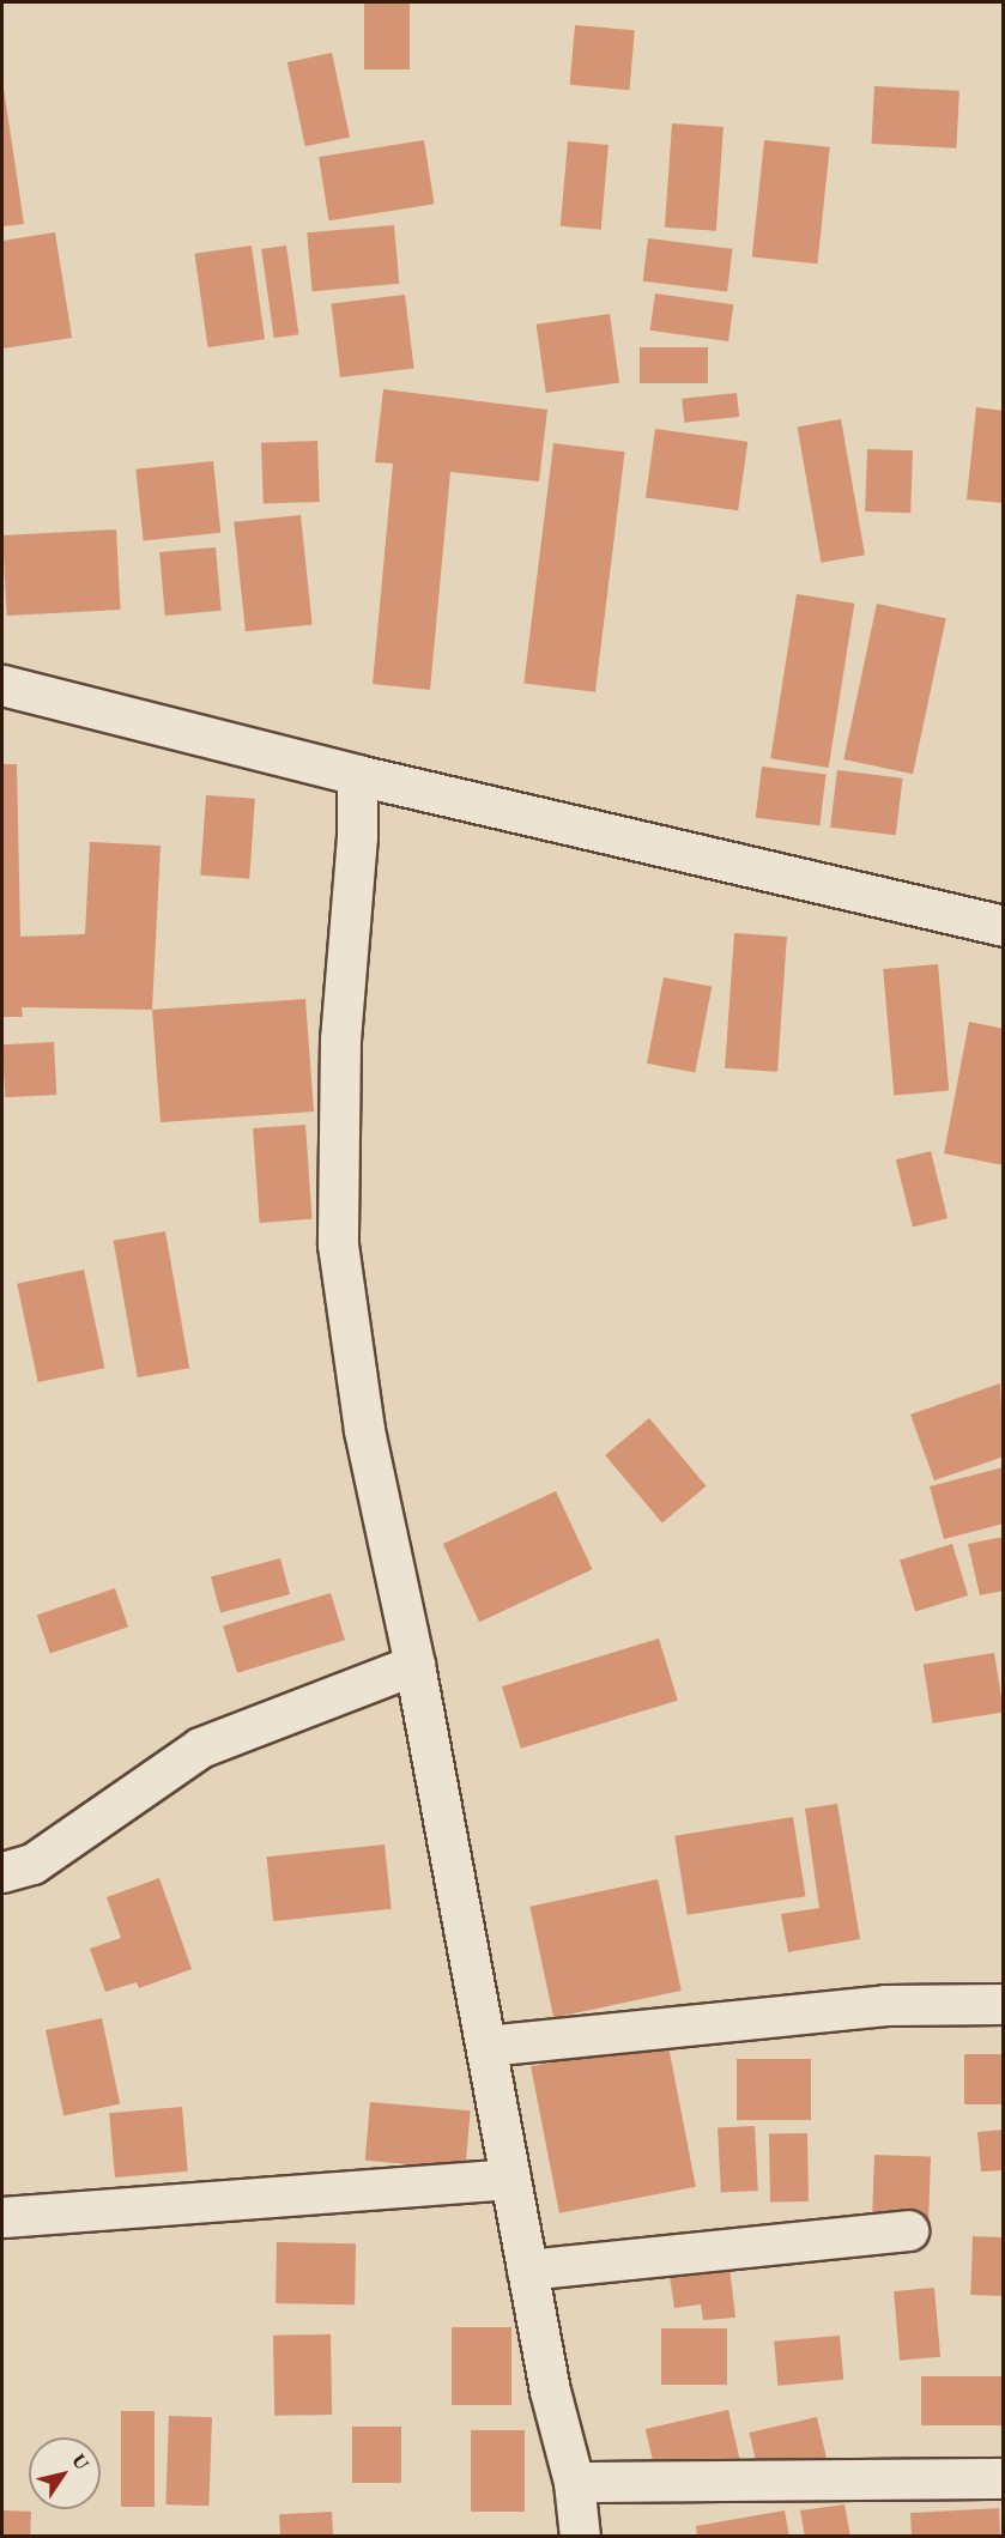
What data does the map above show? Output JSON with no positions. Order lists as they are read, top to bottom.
{
  "north": "top right"
}
